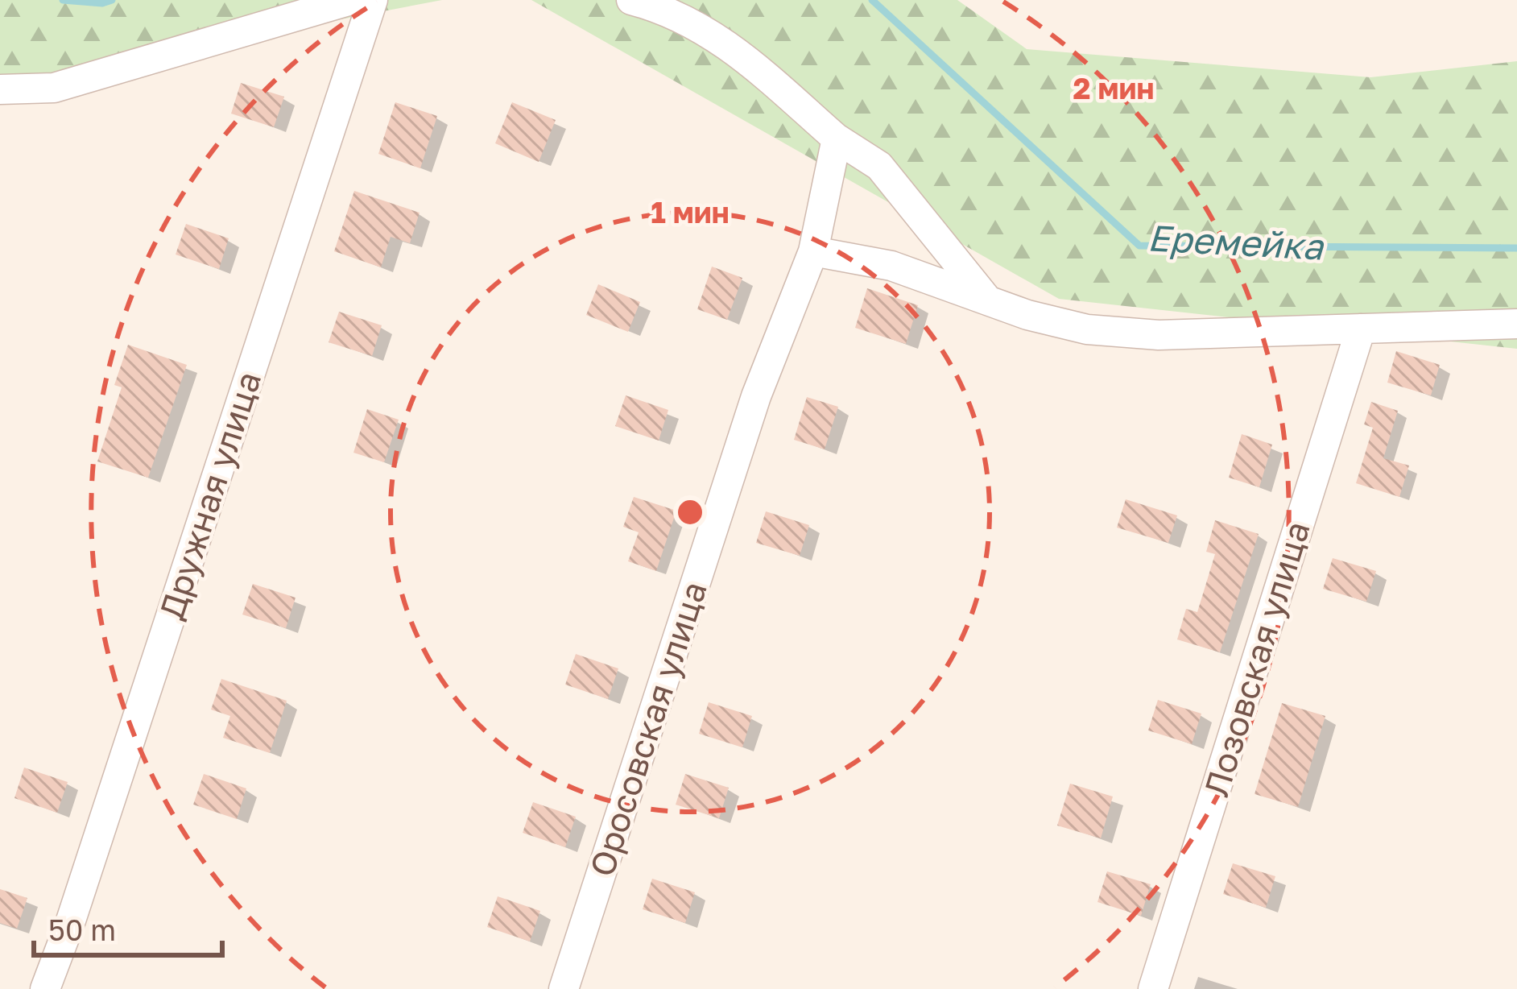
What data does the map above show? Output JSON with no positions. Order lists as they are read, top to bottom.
{
  "streets": {
    "street": ["Дружная улица", "Лозовская улица", "Оросовская улица"]
  },
  "water": ["Еремейка"],
  "scale_bar": "50 m",
  "rings": ["2 мин", "1 мин"]
}
